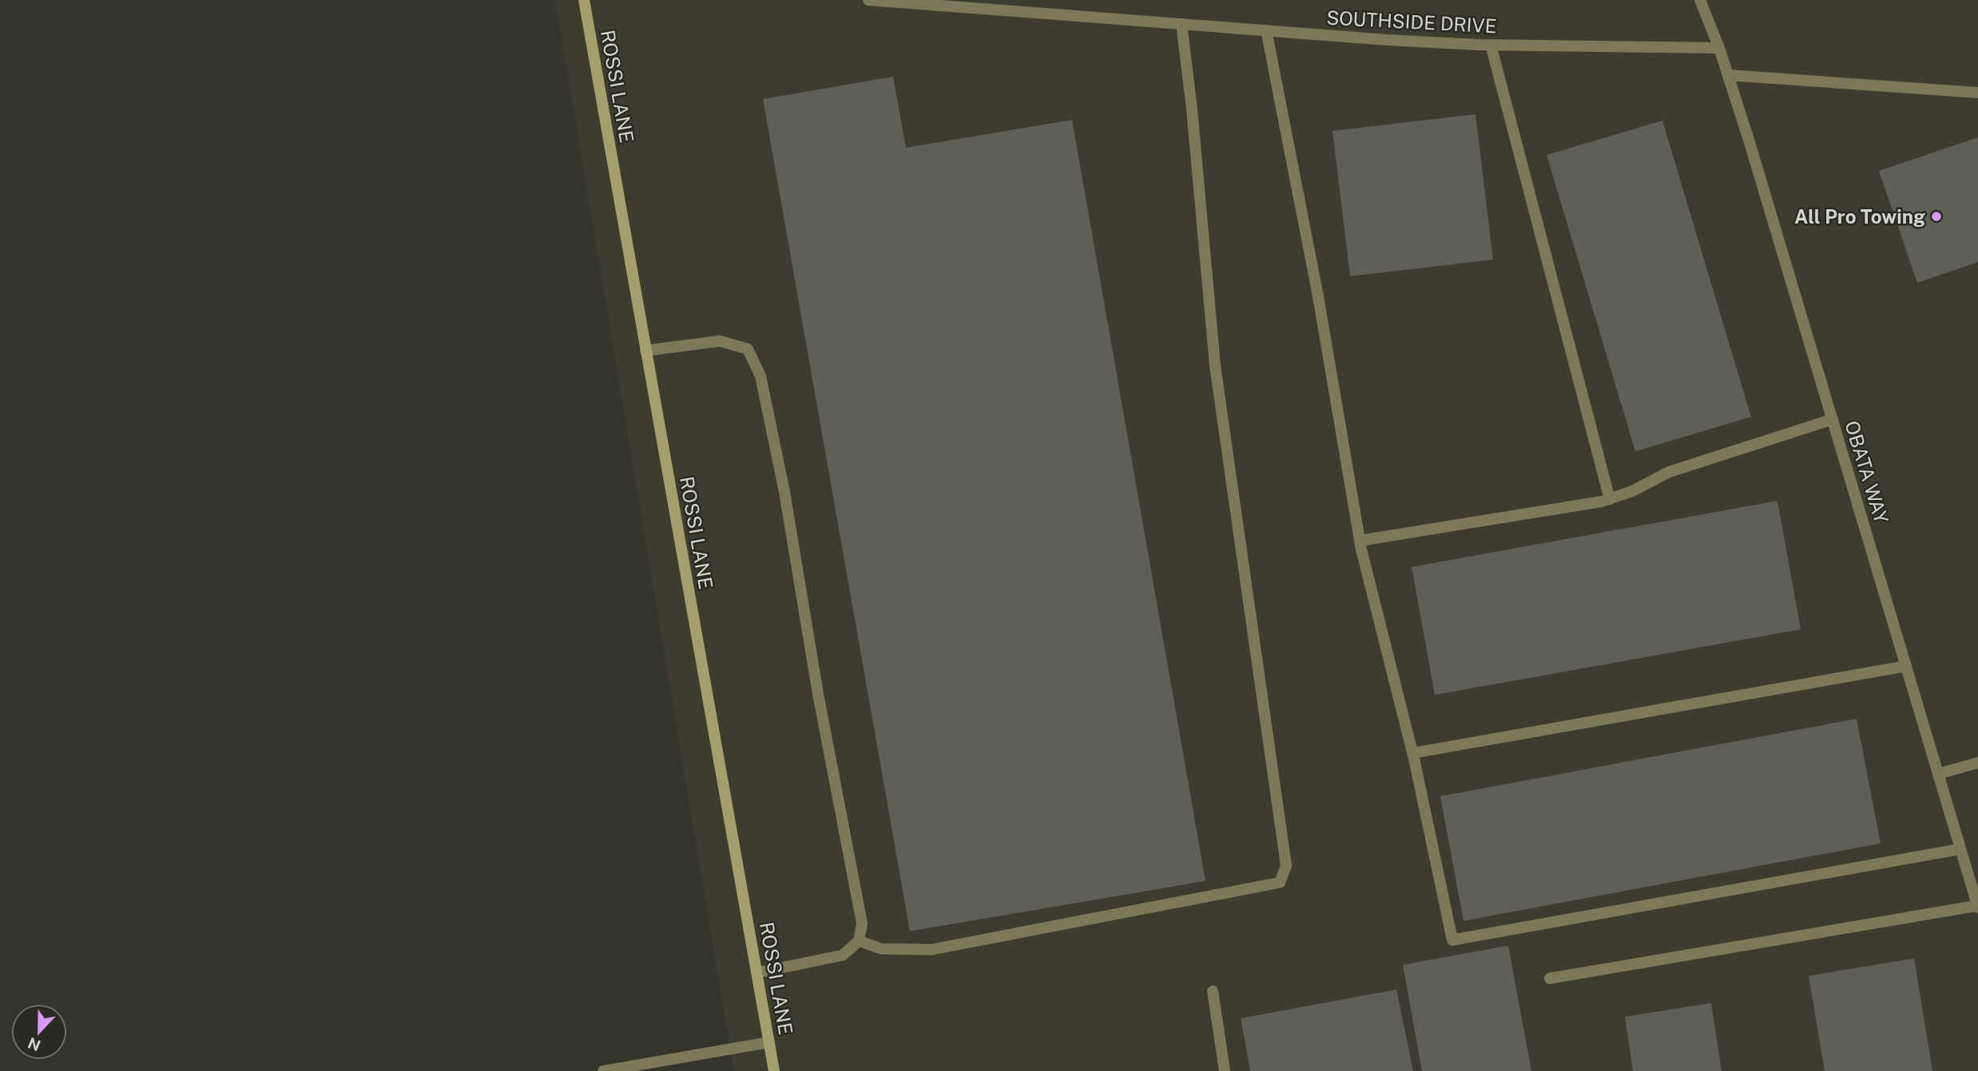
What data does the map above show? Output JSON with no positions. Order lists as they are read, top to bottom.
{
  "streets": {
    "street": ["SOUTHSIDE DRIVE", "ROSSI LANE", "OBATA WAY"]
  },
  "crossings": [
    ["SOUTHSIDE DRIVE", "OBATA WAY"]
  ],
  "places": ["All Pro Towing"],
  "north": "bottom"
}
